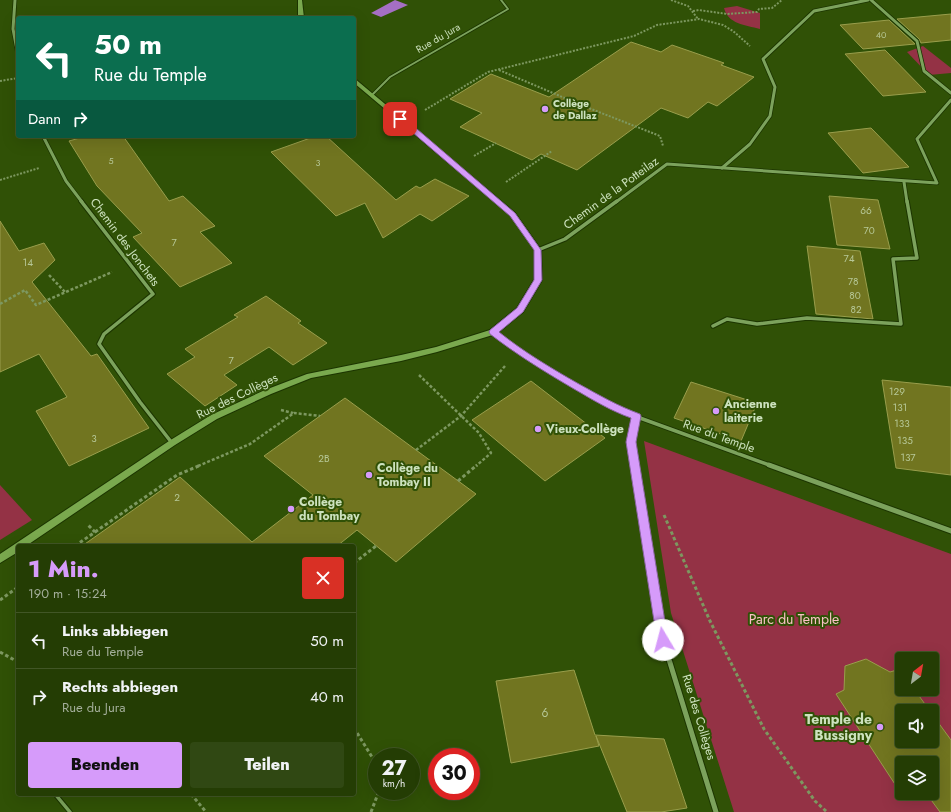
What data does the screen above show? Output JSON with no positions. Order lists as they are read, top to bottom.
{
  "streets": {
    "street": [
      "Chemin de la Potteilaz",
      "Chemin des Jonchets",
      "Rue des Collèges",
      "Rue du Temple"
    ],
    "lane": ["Rue du Jura"]
  },
  "crossings": [
    ["Chemin des Jonchets", "Rue des Collèges"],
    ["Rue des Collèges", "Rue du Temple"]
  ],
  "parks": ["Parc du Temple"],
  "places": [
    "Collège de Dallaz",
    "Ancienne laiterie",
    "Vieux-Collège",
    "Collège du Tombay II",
    "Collège du Tombay",
    "Temple de Bussigny"
  ],
  "house_numbers": [
    "40",
    "5",
    "3",
    "66",
    "70",
    "7",
    "74",
    "14",
    "78",
    "80",
    "82",
    "7",
    "129",
    "131",
    "133",
    "3",
    "135",
    "137",
    "2B",
    "2",
    "6"
  ],
  "north": "top right",
  "page": {
    "turn": ["50 m", "Rue du Temple"],
    "then": "Dann",
    "heading": ["1 Min.", "190 m · 15:24"],
    "list": [
      {
        "name": "Links abbiegen",
        "note": "Rue du Temple",
        "value": "50 m"
      },
      {
        "name": "Rechts abbiegen",
        "note": "Rue du Jura",
        "value": "40 m"
      }
    ],
    "buttons": ["Beenden", "Teilen"],
    "speed": "27 km/h",
    "limit": "30"
  }
}
